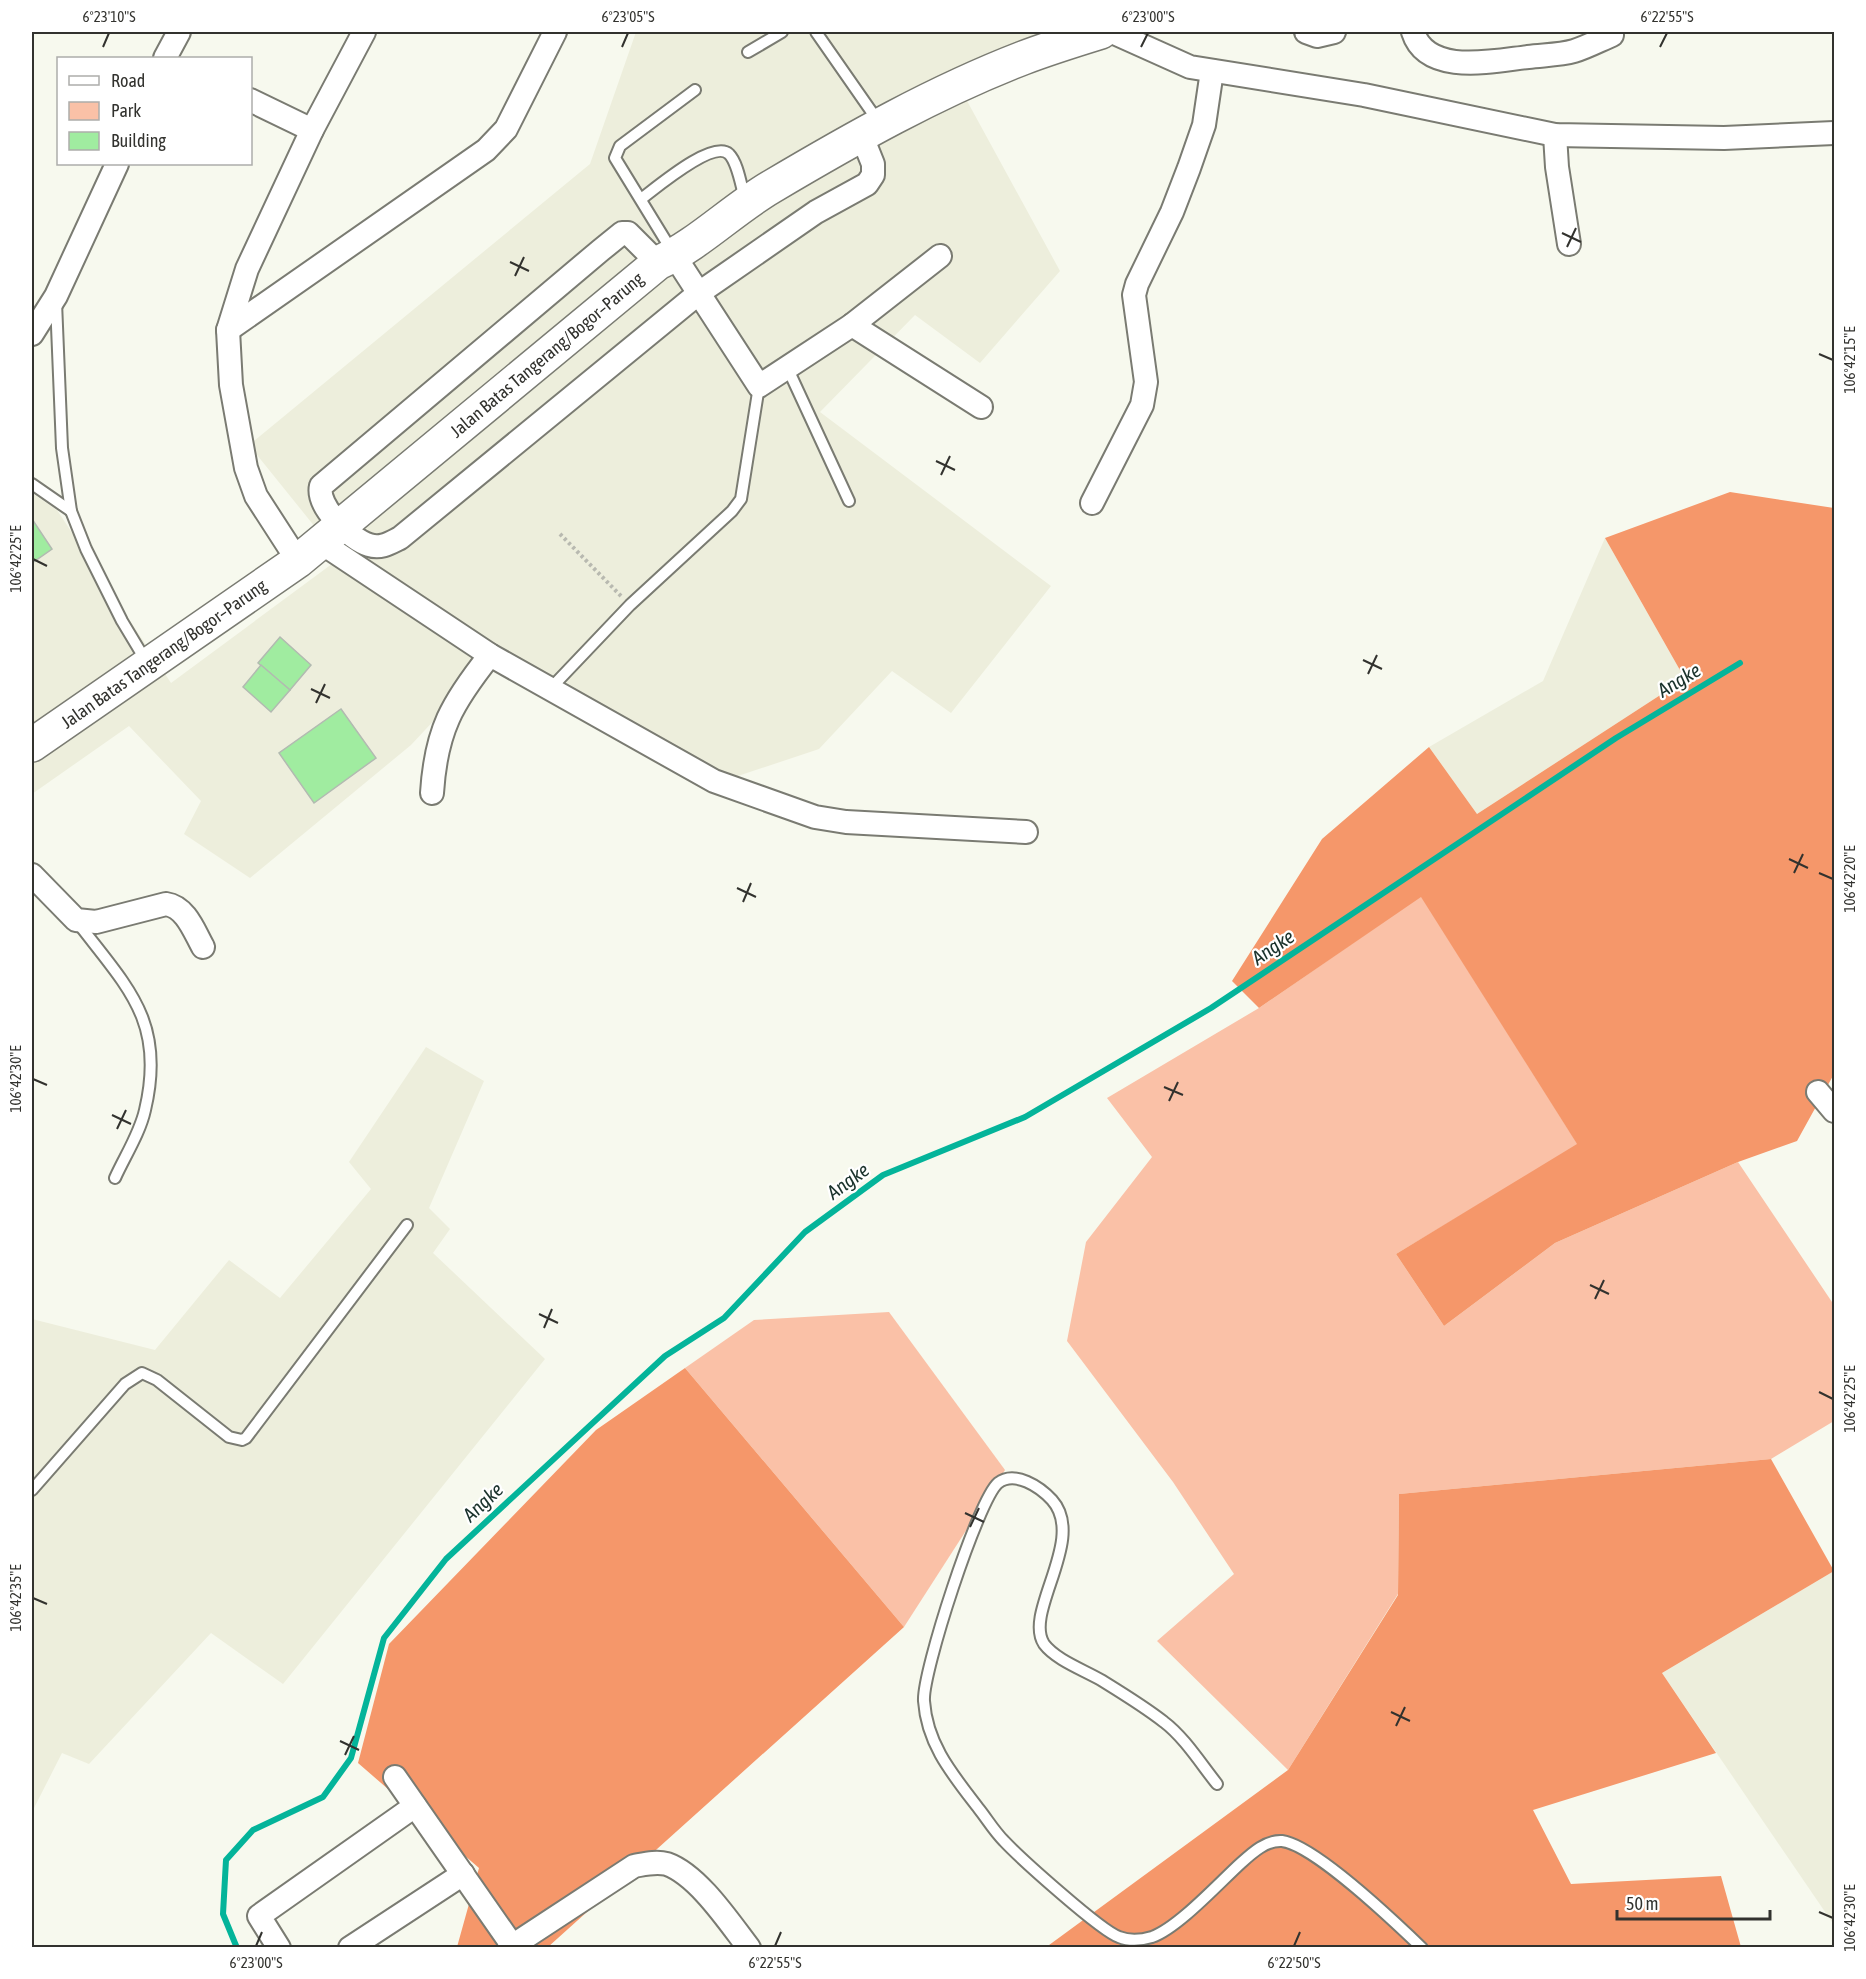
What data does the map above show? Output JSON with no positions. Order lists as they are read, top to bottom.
{
  "streets": {
    "main road": ["Jalan Batas Tangerang/Bogor–Parung"]
  },
  "water": ["Angke"],
  "legend": ["Road", "Park", "Building"],
  "scale_bar": "50 m",
  "coordinates": [
    "6°23'10\"S",
    "6°23'05\"S",
    "6°23'00\"S",
    "6°22'55\"S",
    "106°42'15\"E",
    "106°42'25\"E",
    "106°42'20\"E",
    "106°42'30\"E",
    "106°42'35\"E",
    "6°22'50\"S"
  ]
}
